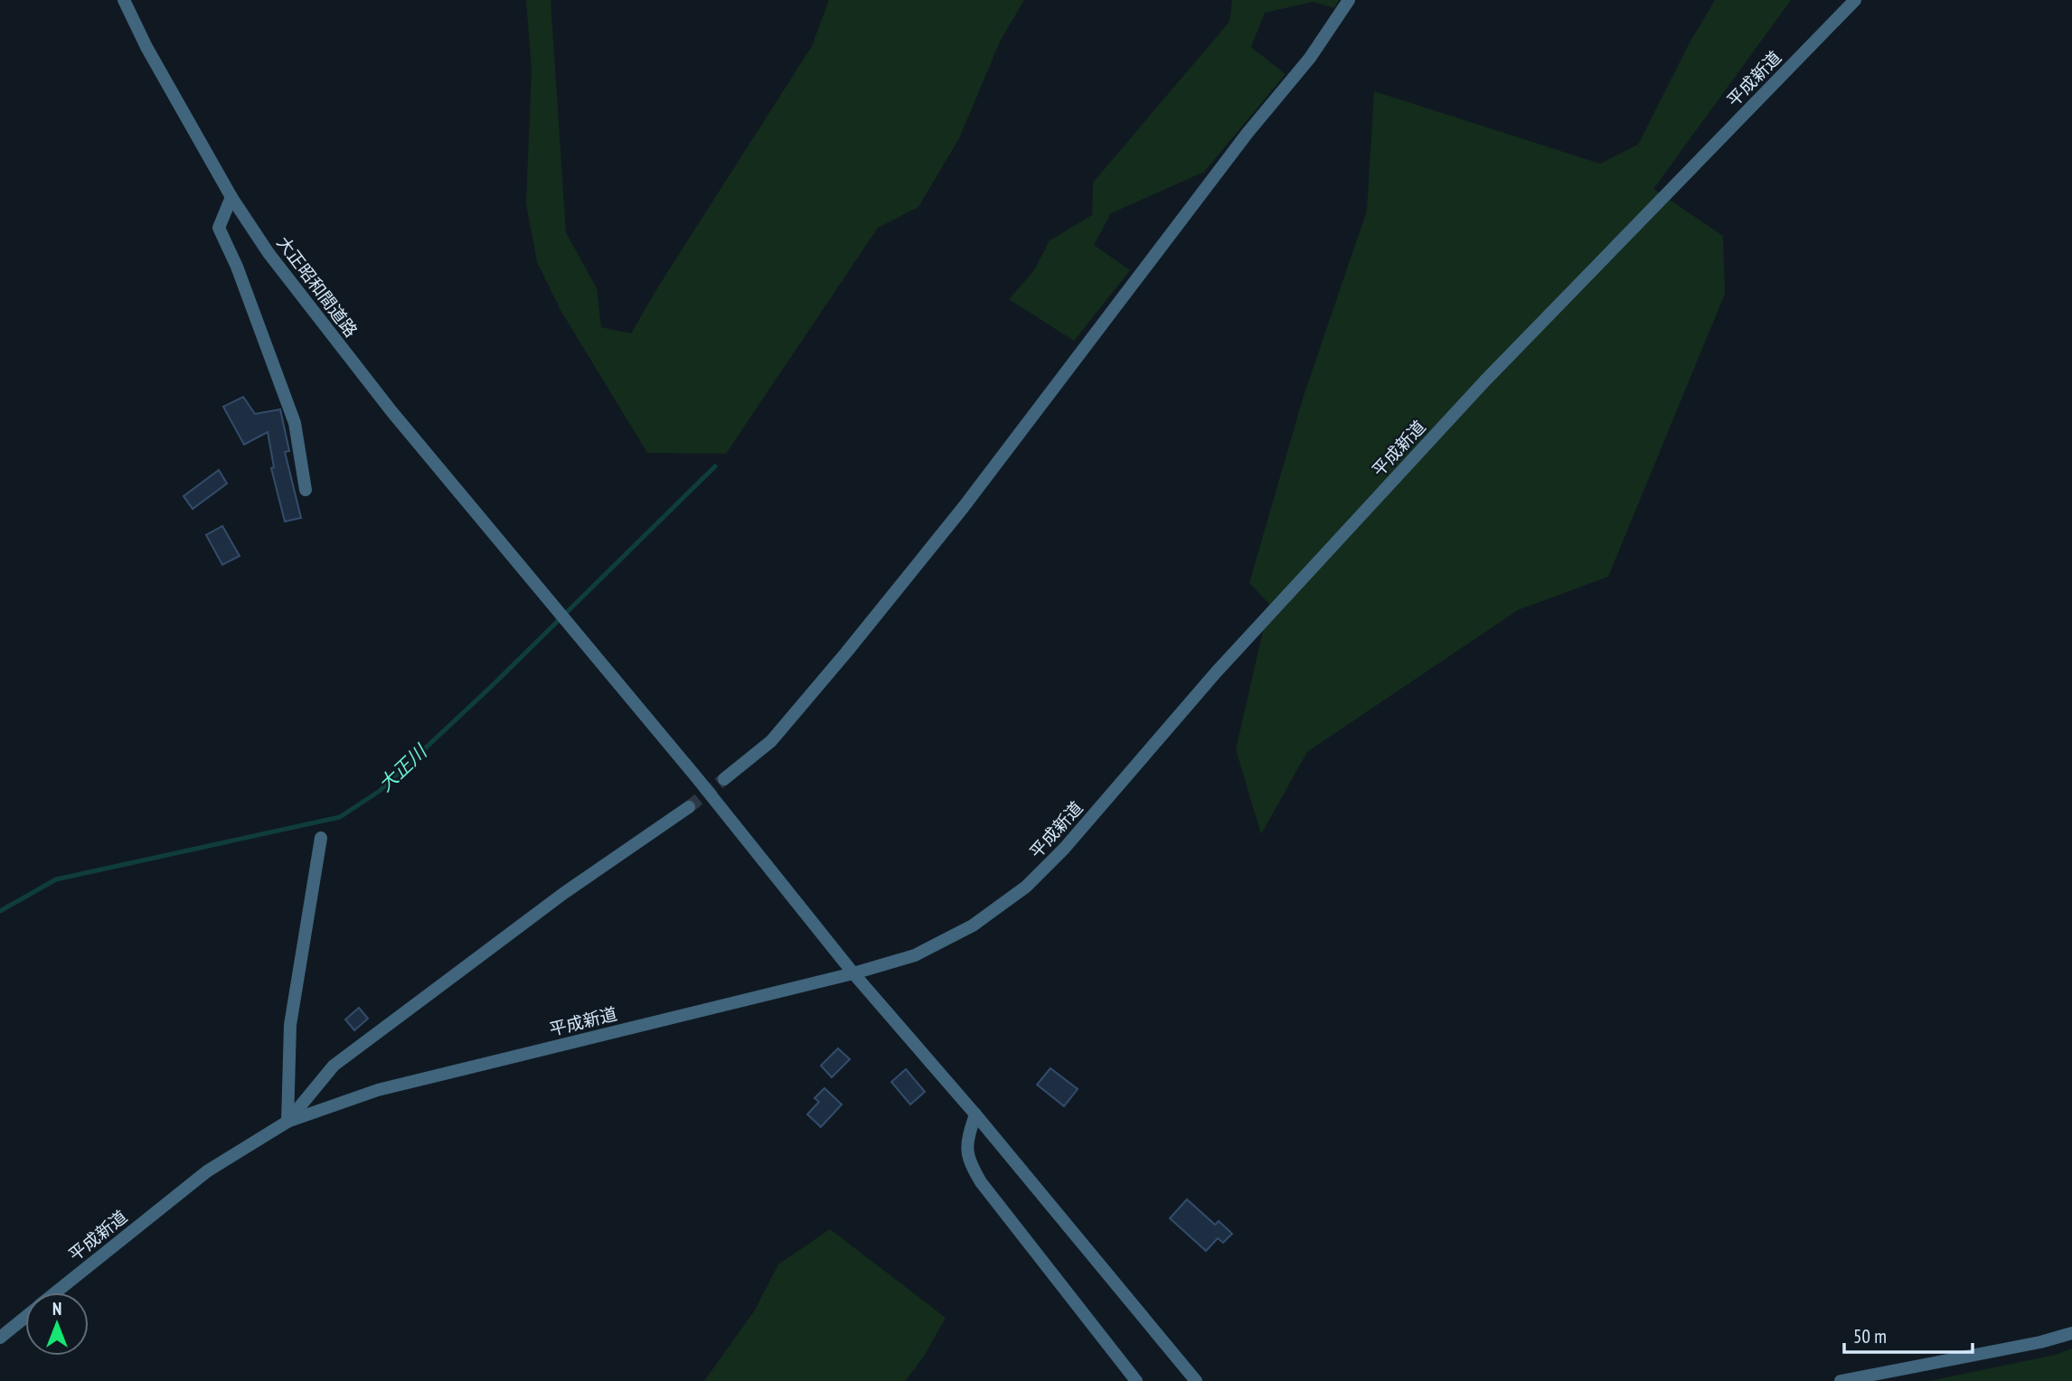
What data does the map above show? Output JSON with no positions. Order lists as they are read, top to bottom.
{
  "streets": {
    "street": ["平成新道", "大正昭和間道路"]
  },
  "crossings": [
    ["平成新道", "大正昭和間道路"]
  ],
  "water": ["大正川"],
  "scale_bar": "50 m",
  "north": "top"
}
